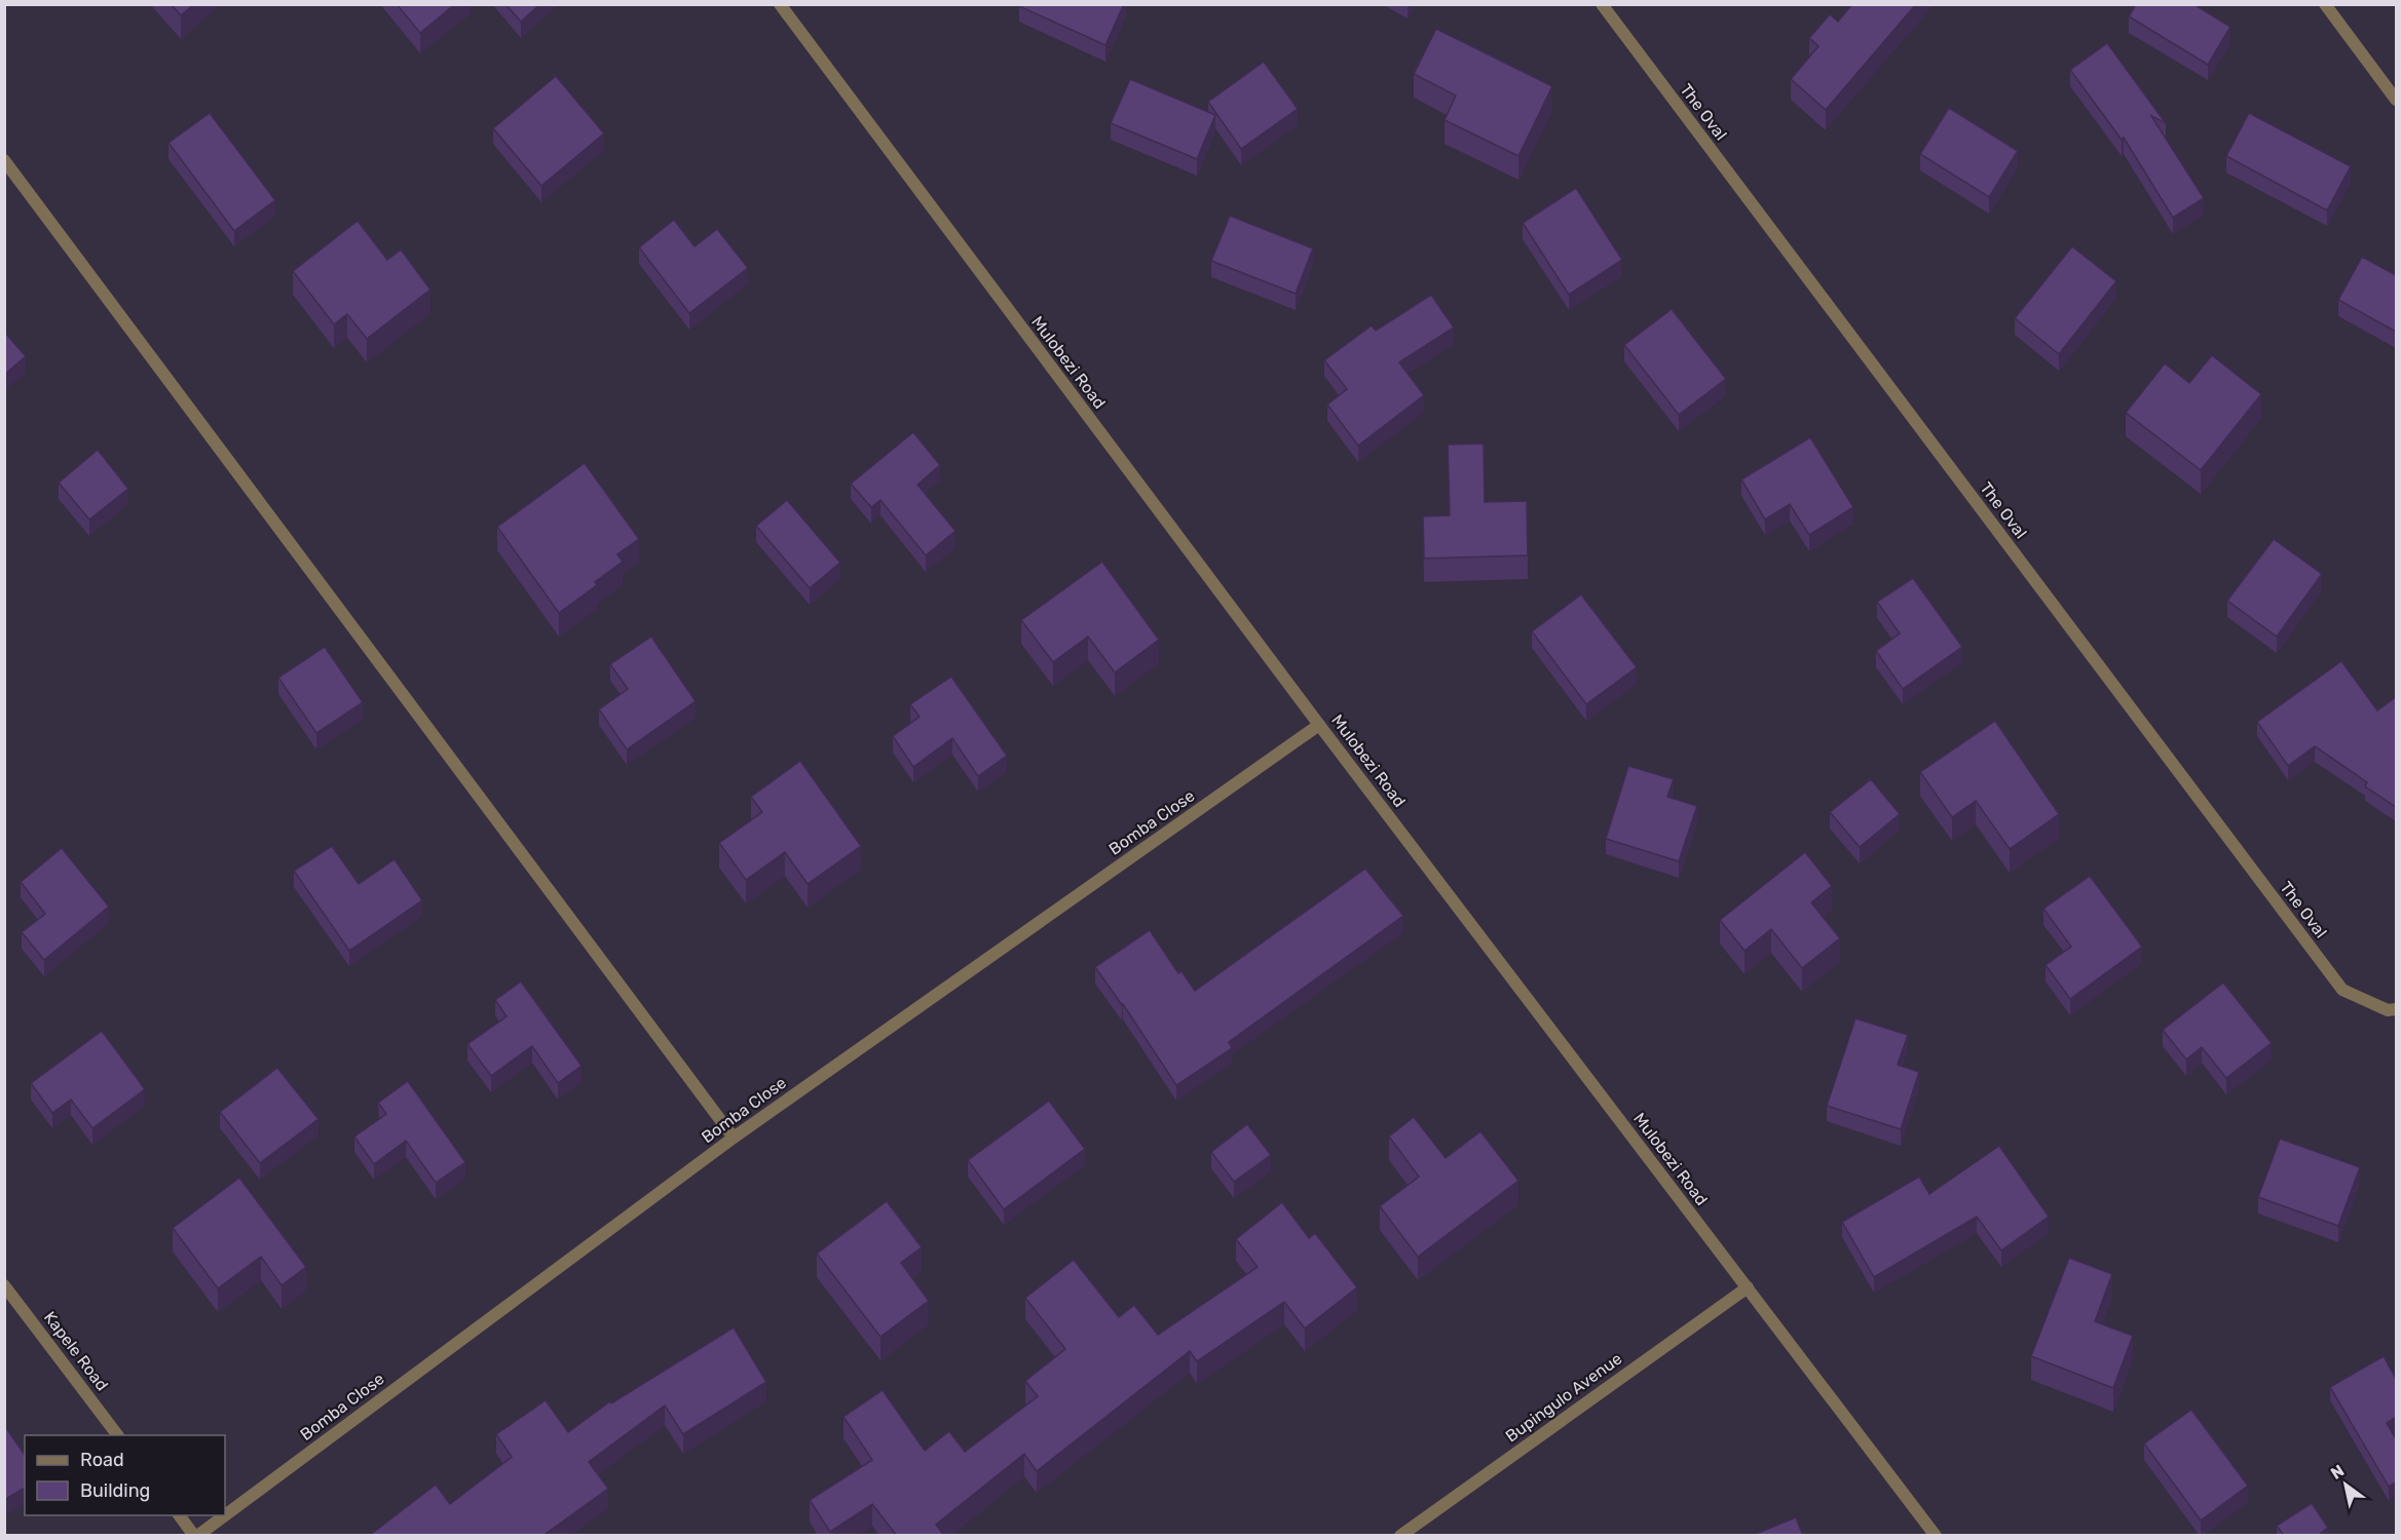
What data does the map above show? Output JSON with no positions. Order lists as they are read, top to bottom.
{
  "streets": {
    "street": [
      "The Oval",
      "Mulobezi Road",
      "Bomba Close",
      "Kapele Road",
      "Bupingulo Avenue"
    ]
  },
  "crossings": [
    ["Mulobezi Road", "Bomba Close"],
    ["Mulobezi Road", "Bupingulo Avenue"]
  ],
  "legend": ["Road", "Building"],
  "north": "top left"
}
